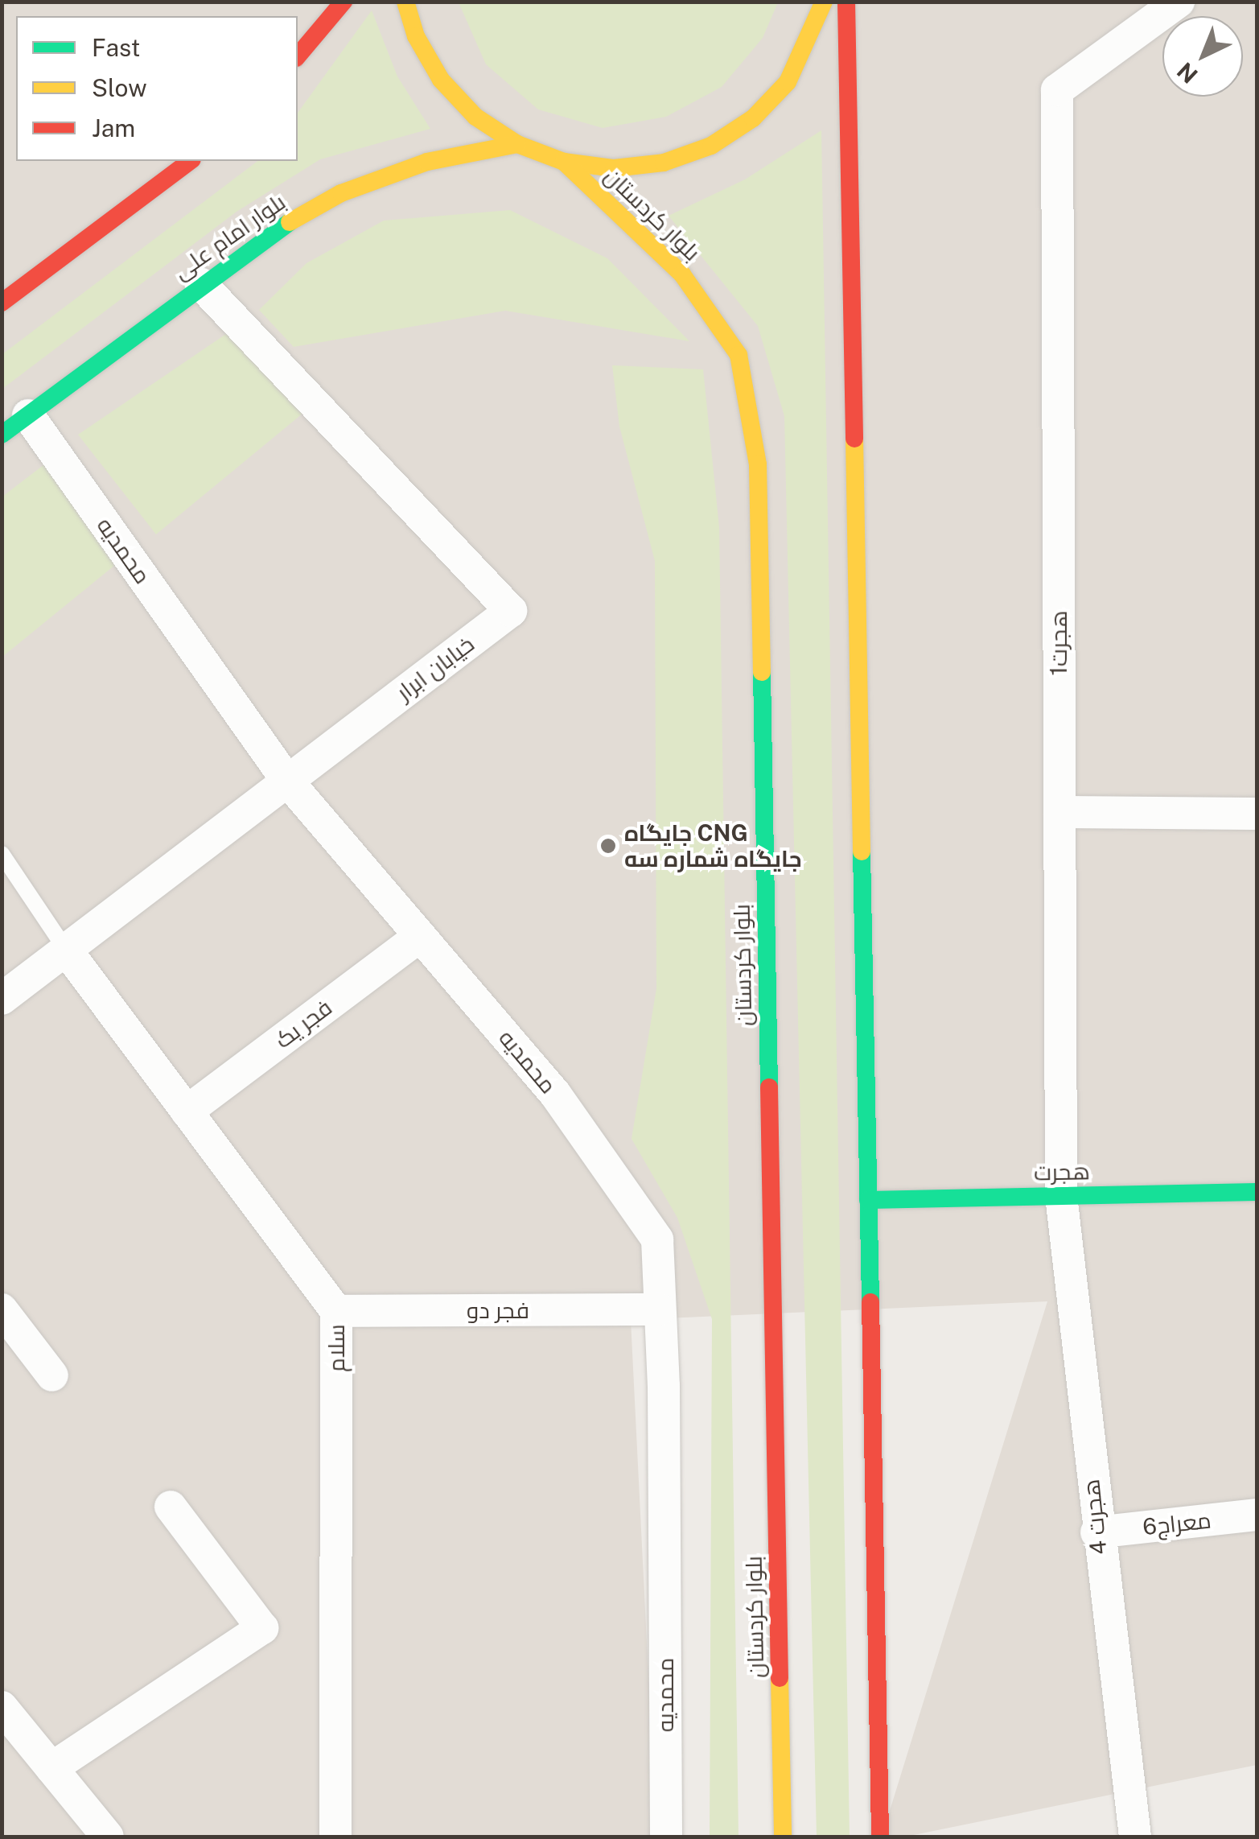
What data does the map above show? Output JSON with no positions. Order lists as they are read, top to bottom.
{
  "streets": {
    "main road": ["بلوار کردستان", "بلوار امام علی", "هجرت"],
    "street": [
      "محمدیه",
      "هجرت1",
      "خیابان ابرار",
      "فجر یک",
      "فجر دو",
      "سلام",
      "هجرت 4",
      "معراج6"
    ]
  },
  "crossings": [
    ["بلوار امام علی", "محمدیه"],
    ["بلوار امام علی", "خیابان ابرار"],
    ["محمدیه", "خیابان ابرار"],
    ["محمدیه", "فجر یک"],
    ["محمدیه", "فجر دو"],
    ["هجرت1", "هجرت"],
    ["هجرت1", "هجرت 4"],
    ["خیابان ابرار", "سلام"],
    ["فجر یک", "سلام"],
    ["هجرت", "هجرت 4"],
    ["فجر دو", "سلام"],
    ["هجرت 4", "معراج6"]
  ],
  "places": ["جایگاه CNG جایگاه شماره سه"],
  "legend": ["Fast", "Slow", "Jam"],
  "north": "bottom left"
}
